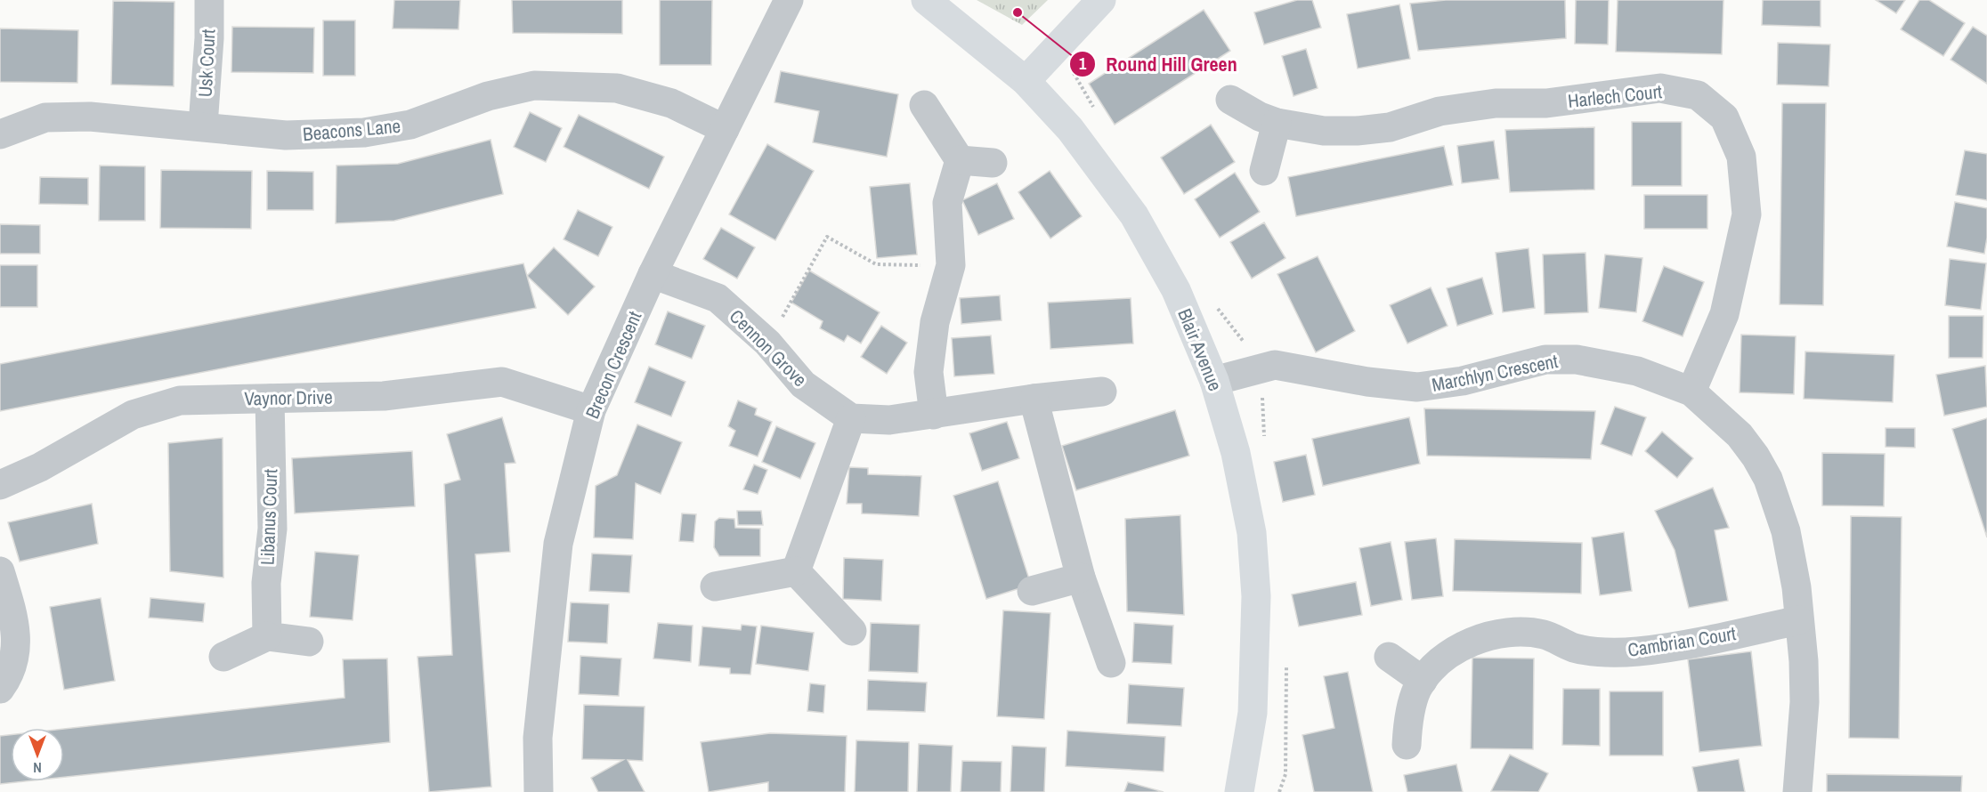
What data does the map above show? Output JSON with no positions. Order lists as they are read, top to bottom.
{
  "streets": {
    "street": [
      "Usk Court",
      "Harlech Court",
      "Beacons Lane",
      "Cennon Grove",
      "Blair Avenue",
      "Brecon Crescent",
      "Marchlyn Crescent",
      "Vaynor Drive",
      "Libanus Court",
      "Cambrian Court"
    ]
  },
  "crossings": [
    ["Usk Court", "Beacons Lane"],
    ["Harlech Court", "Marchlyn Crescent"],
    ["Beacons Lane", "Brecon Crescent"],
    ["Cennon Grove", "Brecon Crescent"],
    ["Blair Avenue", "Marchlyn Crescent"],
    ["Brecon Crescent", "Vaynor Drive"],
    ["Marchlyn Crescent", "Cambrian Court"],
    ["Vaynor Drive", "Libanus Court"]
  ],
  "places": ["Round Hill Green"],
  "north": "bottom"
}
